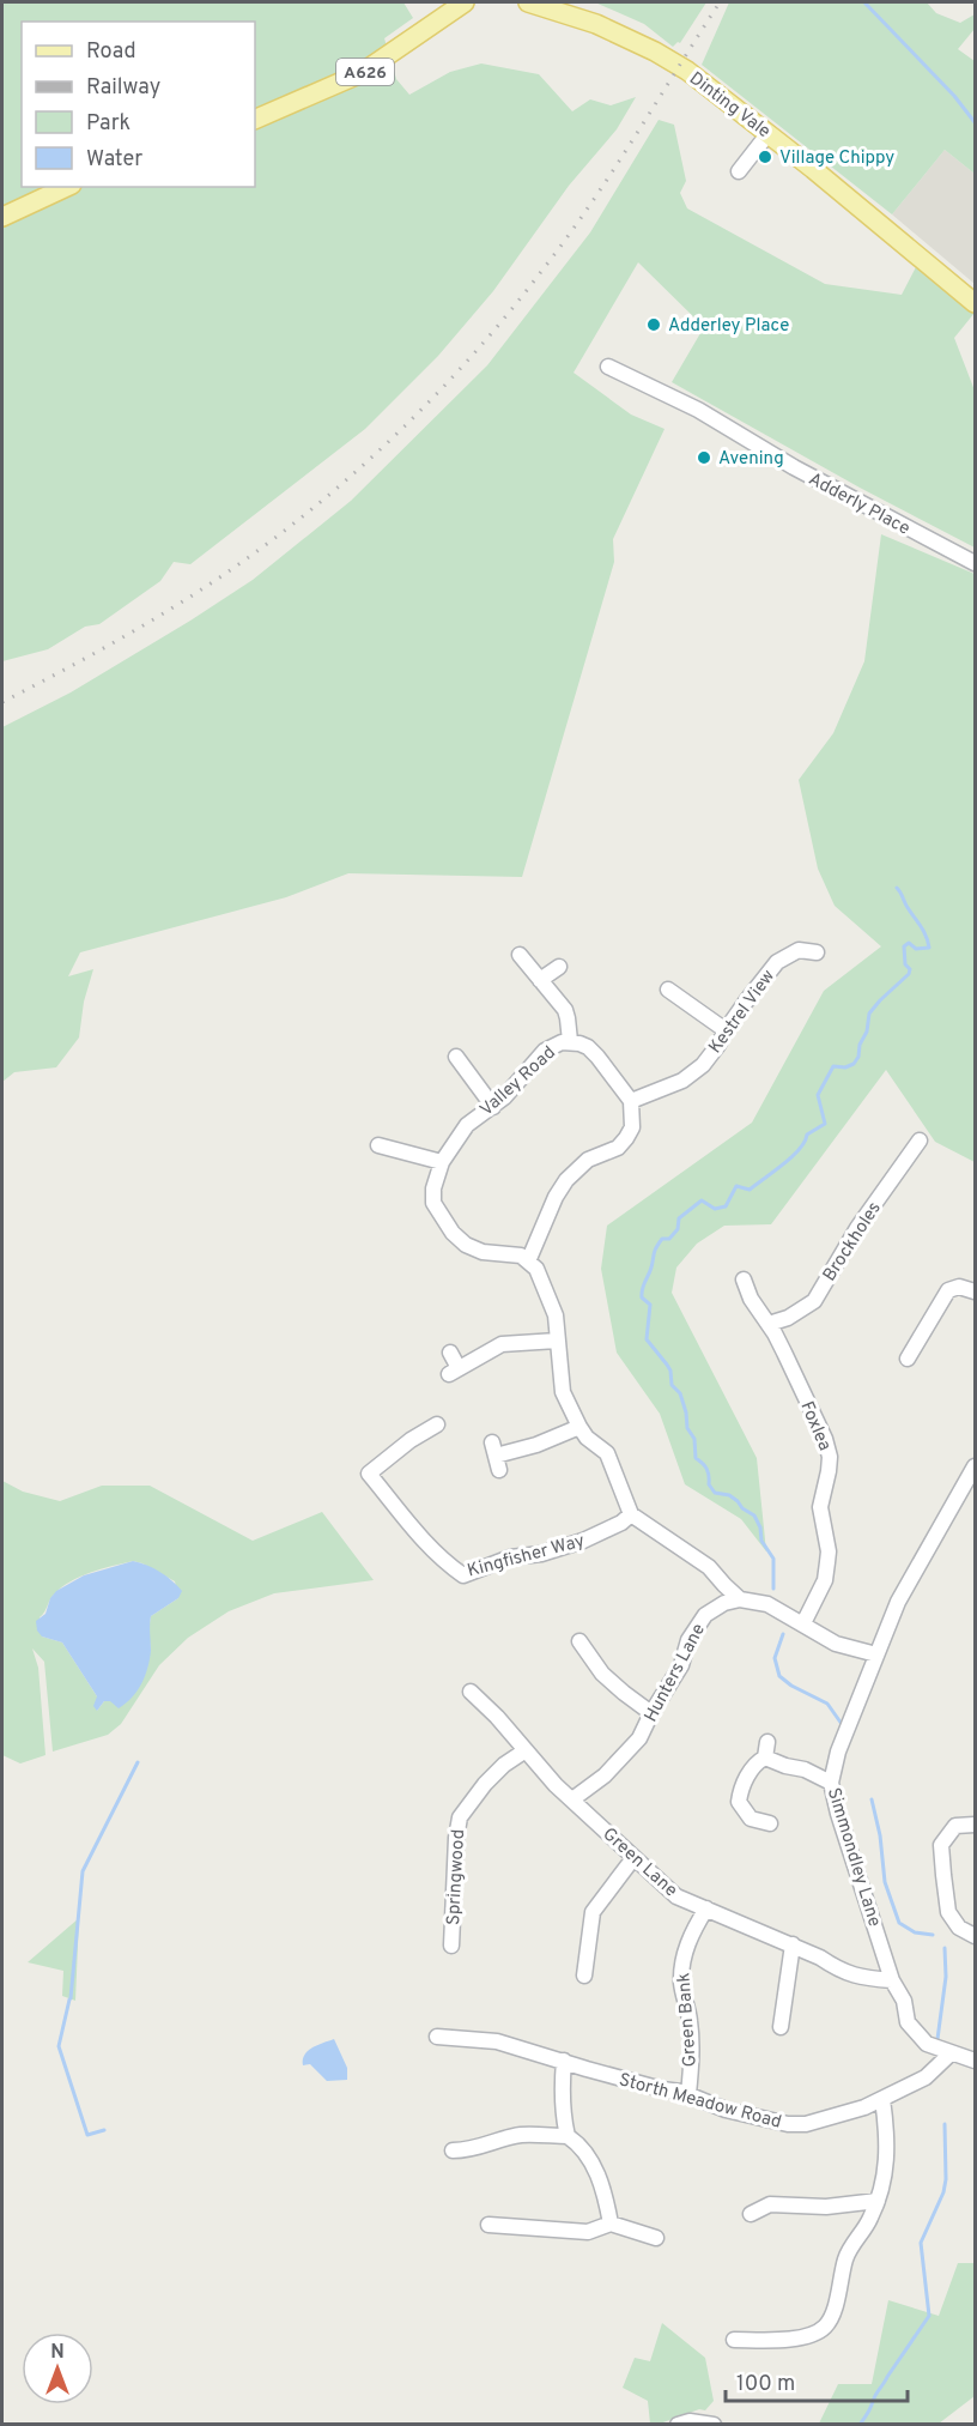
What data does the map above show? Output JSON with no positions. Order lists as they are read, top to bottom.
{
  "streets": {
    "main road": ["A626", "Dinting Vale"],
    "street": [
      "Adderly Place",
      "Kestrel View",
      "Valley Road",
      "Brockholes",
      "Foxlea",
      "Kingfisher Way",
      "Hunters Lane",
      "Simmondley Lane",
      "Green Lane",
      "Springwood",
      "Green Bank",
      "Storth Meadow Road"
    ]
  },
  "crossings": [
    ["Kestrel View", "Valley Road"],
    ["Brockholes", "Foxlea"],
    ["Hunters Lane", "Green Lane"],
    ["Simmondley Lane", "Green Lane"],
    ["Simmondley Lane", "Storth Meadow Road"],
    ["Green Lane", "Springwood"],
    ["Green Lane", "Green Bank"],
    ["Green Bank", "Storth Meadow Road"]
  ],
  "places": ["Village Chippy", "Adderley Place", "Avening"],
  "legend": [
    "Road",
    "Railway",
    "Park",
    "Water"
  ],
  "scale_bar": "100 m",
  "north": "top"
}
